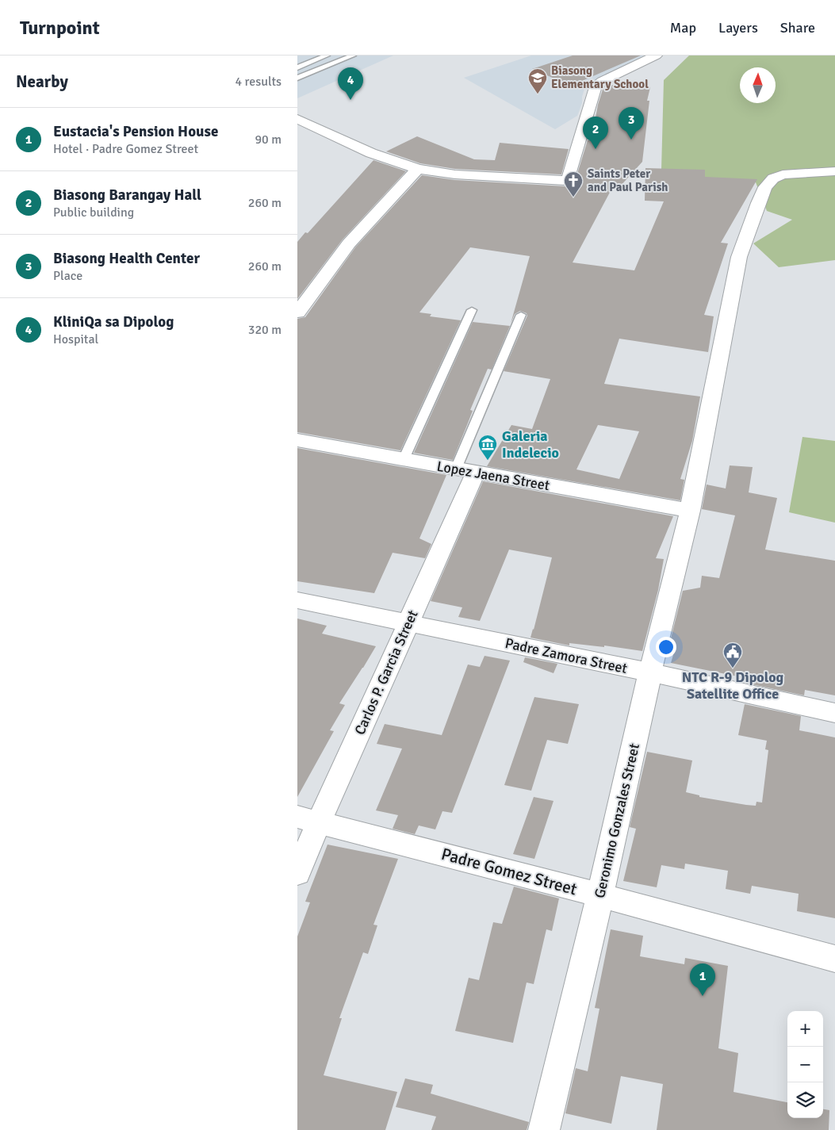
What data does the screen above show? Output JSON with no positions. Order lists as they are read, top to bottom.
{
  "streets": {
    "street": [
      "Lopez Jaena Street",
      "Padre Zamora Street",
      "Carlos P. Garcia Street",
      "Geronimo Gonzales Street",
      "Padre Gomez Street"
    ]
  },
  "crossings": [
    ["Lopez Jaena Street", "Carlos P. Garcia Street"],
    ["Lopez Jaena Street", "Geronimo Gonzales Street"],
    ["Padre Zamora Street", "Carlos P. Garcia Street"],
    ["Padre Zamora Street", "Geronimo Gonzales Street"],
    ["Carlos P. Garcia Street", "Padre Gomez Street"],
    ["Geronimo Gonzales Street", "Padre Gomez Street"]
  ],
  "places": {
    "school or university": ["Biasong Elementary School"],
    "church": ["Saints Peter and Paul Parish"],
    "museum": ["Galeria Indelecio"],
    "public building": ["NTC R-9 Dipolog Satellite Office"]
  },
  "north": "top",
  "page": {
    "header": "Turnpoint",
    "nav": ["Map", "Layers", "Share"],
    "heading": ["Nearby", "4 results"],
    "pins": [
      "4",
      "3",
      "2",
      "1"
    ],
    "list": [
      {
        "mark": "1",
        "name": "Eustacia's Pension House",
        "note": "Hotel · Padre Gomez Street",
        "value": "90 m"
      },
      {
        "mark": "2",
        "name": "Biasong Barangay Hall",
        "note": "Public building",
        "value": "260 m"
      },
      {
        "mark": "3",
        "name": "Biasong Health Center",
        "note": "Place",
        "value": "260 m"
      },
      {
        "mark": "4",
        "name": "KliniQa sa Dipolog",
        "note": "Hospital",
        "value": "320 m"
      }
    ],
    "map_buttons": ["+", "−"]
  }
}
